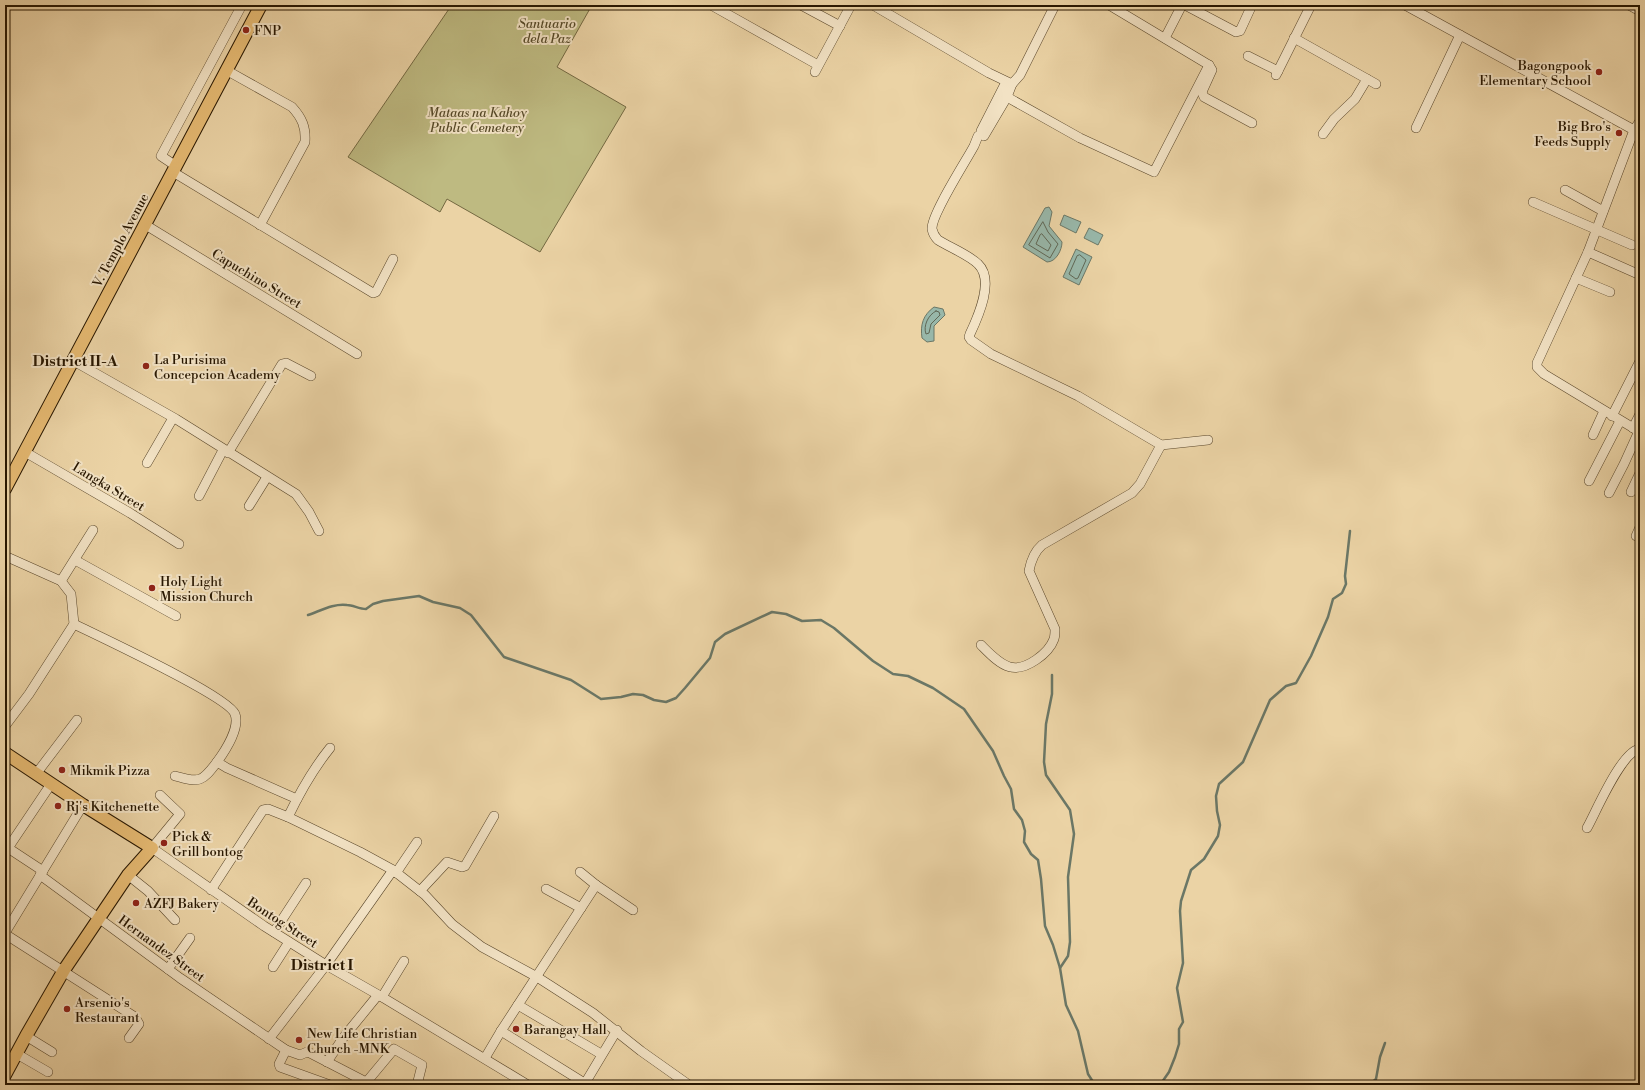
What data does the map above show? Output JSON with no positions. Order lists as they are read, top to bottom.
{
  "streets": {
    "main road": ["V. Templo Avenue"],
    "street": [
      "Capuchino Street",
      "Langka Street",
      "Bontog Street",
      "Hernandez Street"
    ]
  },
  "crossings": [
    ["V. Templo Avenue", "Capuchino Street"],
    ["V. Templo Avenue", "Langka Street"]
  ],
  "districts": ["District II-A", "District I"],
  "parks": ["Santuario dela Paz", "Mataas na Kahoy Public Cemetery"],
  "places": [
    "FNP",
    "Bagongpook Elementary School",
    "Big Bro's Feeds Supply",
    "La Purisima Concepcion Academy",
    "Holy Light Mission Church",
    "Mikmik Pizza",
    "Rj's Kitchenette",
    "Pick & Grill bontog",
    "AZFJ Bakery",
    "Arsenio's Restaurant",
    "Barangay Hall",
    "New Life Christian Church -MNK"
  ]
}
